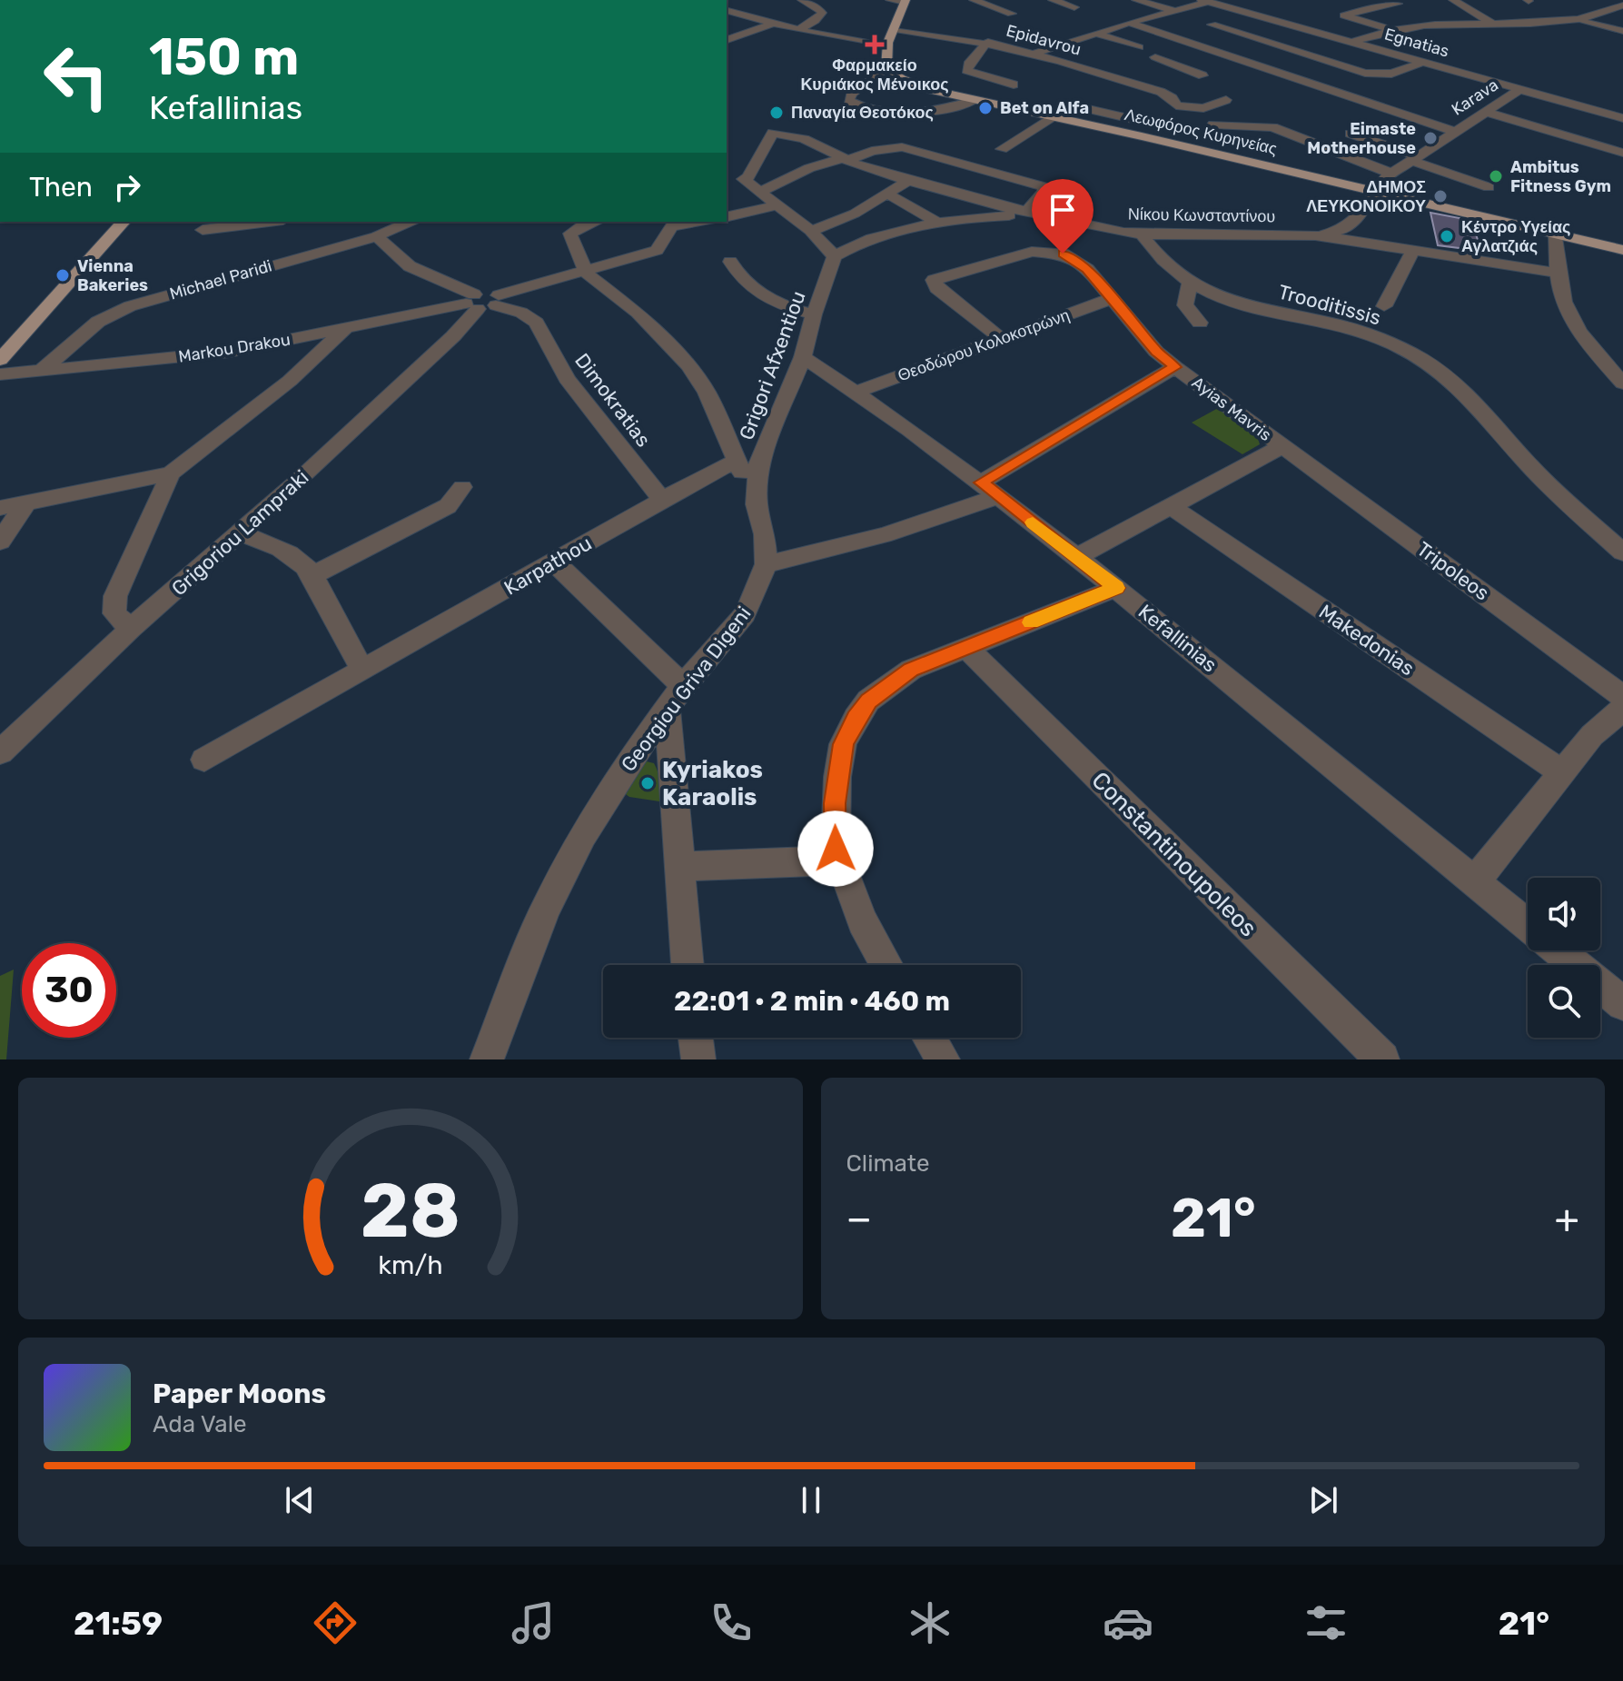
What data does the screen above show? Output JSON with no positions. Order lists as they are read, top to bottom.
{
  "streets": {
    "main road": ["Λεωφόρος Κυρηνείας"],
    "street": [
      "Epidavrou",
      "Egnatias",
      "Karava",
      "Νίκου Κωνσταντίνου",
      "Michael Paridi",
      "Trooditissis",
      "Θεοδώρου Κολοκοτρώνη",
      "Markou Drakou",
      "Grigori Afxentiou",
      "Dimokratias",
      "Ayias Mavris",
      "Grigoriou Lampraki",
      "Karpathou",
      "Tripoleos",
      "Kefallinias",
      "Makedonias",
      "Georgiou Griva Digeni",
      "Constantinoupoleos"
    ]
  },
  "crossings": [
    ["Egnatias", "Karava"],
    ["Karava", "Λεωφόρος Κυρηνείας"],
    ["Νίκου Κωνσταντίνου", "Trooditissis"],
    ["Michael Paridi", "Markou Drakou"],
    ["Michael Paridi", "Dimokratias"],
    ["Θεοδώρου Κολοκοτρώνη", "Ayias Mavris"],
    ["Θεοδώρου Κολοκοτρώνη", "Kefallinias"],
    ["Markou Drakou", "Dimokratias"],
    ["Markou Drakou", "Grigoriou Lampraki"],
    ["Markou Drakou", "Georgiou Griva Digeni"],
    ["Grigori Afxentiou", "Kefallinias"],
    ["Grigori Afxentiou", "Georgiou Griva Digeni"],
    ["Dimokratias", "Grigoriou Lampraki"],
    ["Dimokratias", "Karpathou"],
    ["Ayias Mavris", "Tripoleos"],
    ["Karpathou", "Georgiou Griva Digeni"]
  ],
  "places": {
    "health": ["Φαρμακείο Κυριάκος Μένοικος"],
    "other": [
      "Bet on Alfa",
      "Παναγία Θεοτόκος",
      "Eimaste Motherhouse",
      "Ambitus Fitness Gym",
      "ΔΗΜΟΣ ΛΕΥΚΟΝΟΙΚΟΥ",
      "Κέντρο Υγείας Αγλατζιάς",
      "Vienna Bakeries",
      "Kyriakos Karaolis"
    ]
  },
  "page": {
    "turn": ["150 m", "Kefallinias"],
    "then": "Then",
    "limit": "30",
    "trip": "22:01 · 2 min · 460 m",
    "tile": "Climate",
    "heat": ["−", "21°", "+"],
    "song": ["Paper Moons", "Ada Vale"],
    "tabs": ["21:59", "21°"],
    "gauge": ["28", "km/h"]
  }
}
